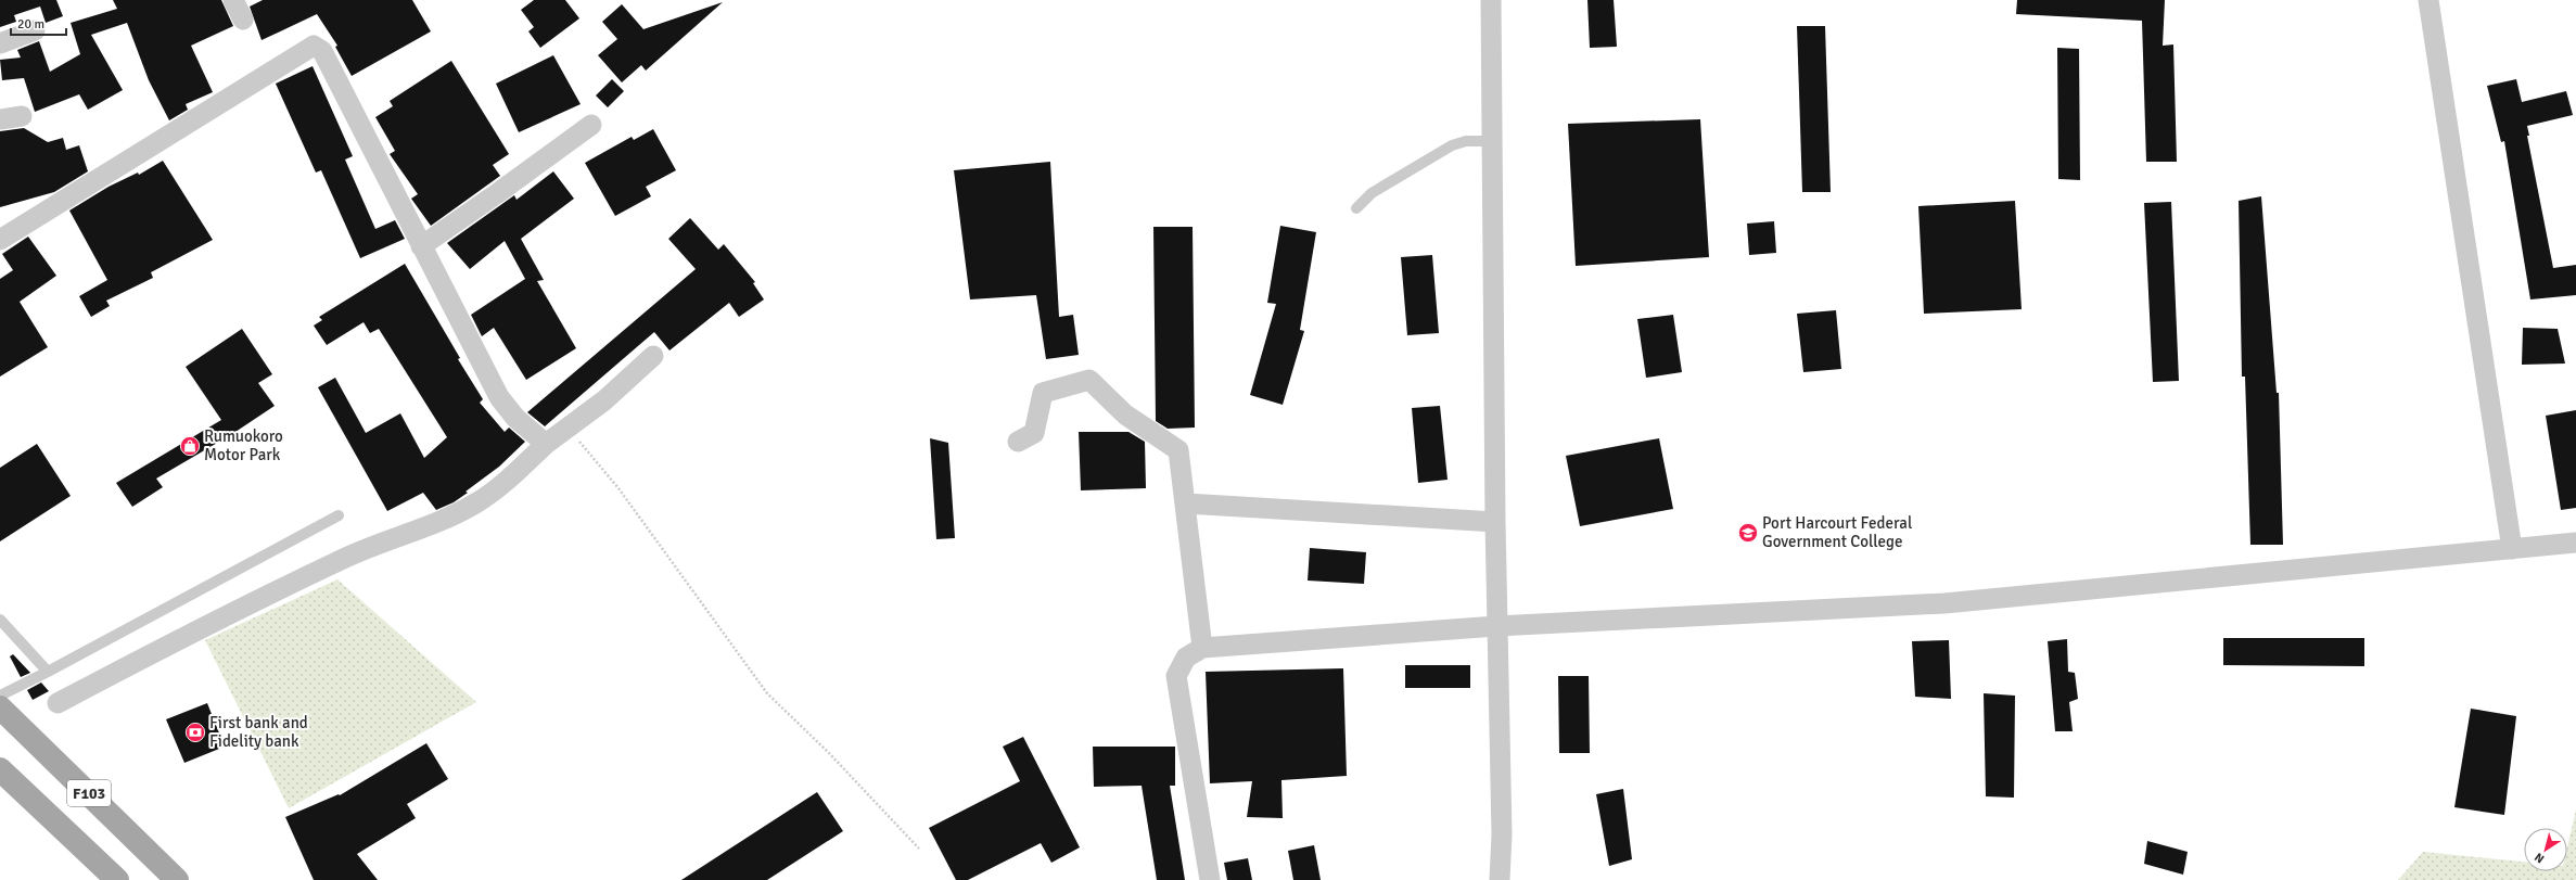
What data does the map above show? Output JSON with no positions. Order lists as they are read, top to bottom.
{
  "streets": {
    "main road": ["F103"]
  },
  "places": {
    "shop": ["Rumuokoro Motor Park"],
    "school or university": ["Port Harcourt Federal Government College"],
    "bank": ["First bank and Fidelity bank"]
  },
  "scale_bar": "20 m",
  "north": "bottom left"
}
